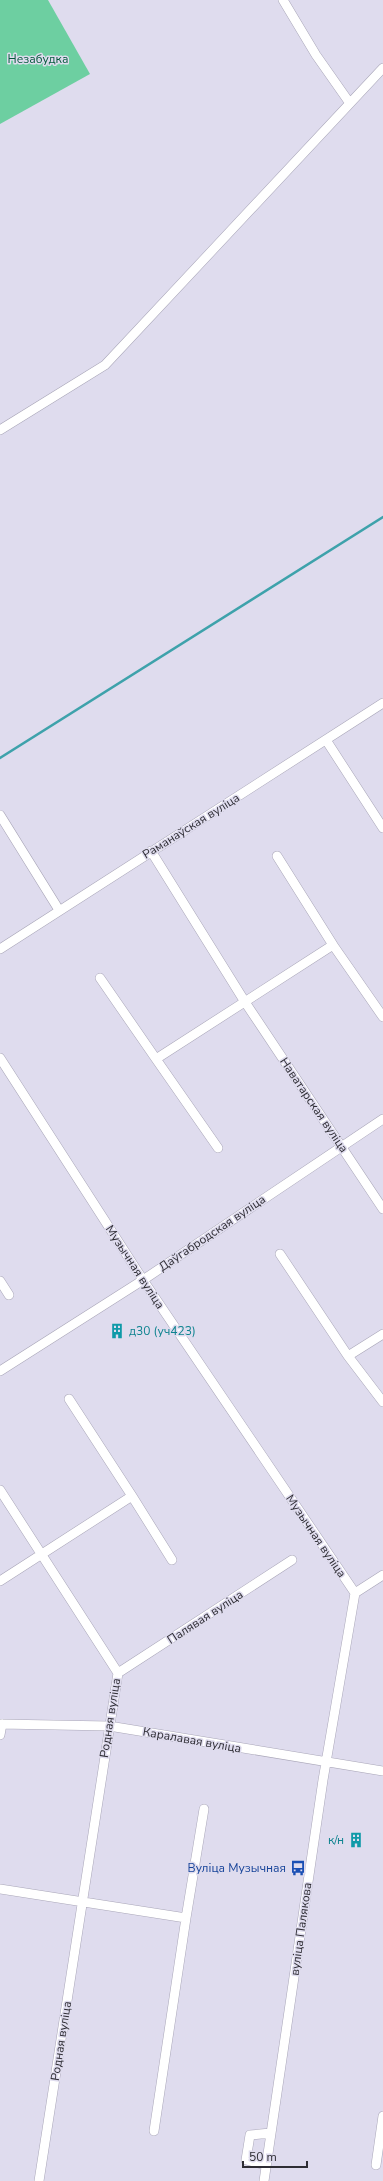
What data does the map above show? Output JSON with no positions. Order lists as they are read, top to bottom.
{
  "streets": {
    "street": [
      "Раманаўская вуліца",
      "Наватарская вуліца",
      "Даўгабродская вуліца",
      "Музычная вуліца",
      "Палявая вуліца",
      "Родная вуліца",
      "Каралавая вуліца",
      "вуліца Палякова"
    ]
  },
  "crossings": [
    ["Раманаўская вуліца", "Наватарская вуліца"],
    ["Наватарская вуліца", "Даўгабродская вуліца"],
    ["Даўгабродская вуліца", "Музычная вуліца"],
    ["Музычная вуліца", "вуліца Палякова"],
    ["Палявая вуліца", "Родная вуліца"],
    ["Родная вуліца", "Каралавая вуліца"],
    ["Каралавая вуліца", "вуліца Палякова"]
  ],
  "parks": ["Незабудка"],
  "places": {
    "building": ["д30 (уч423)", "к/н"],
    "bus stop": ["Вуліца Музычная"]
  },
  "scale_bar": "50 m"
}
